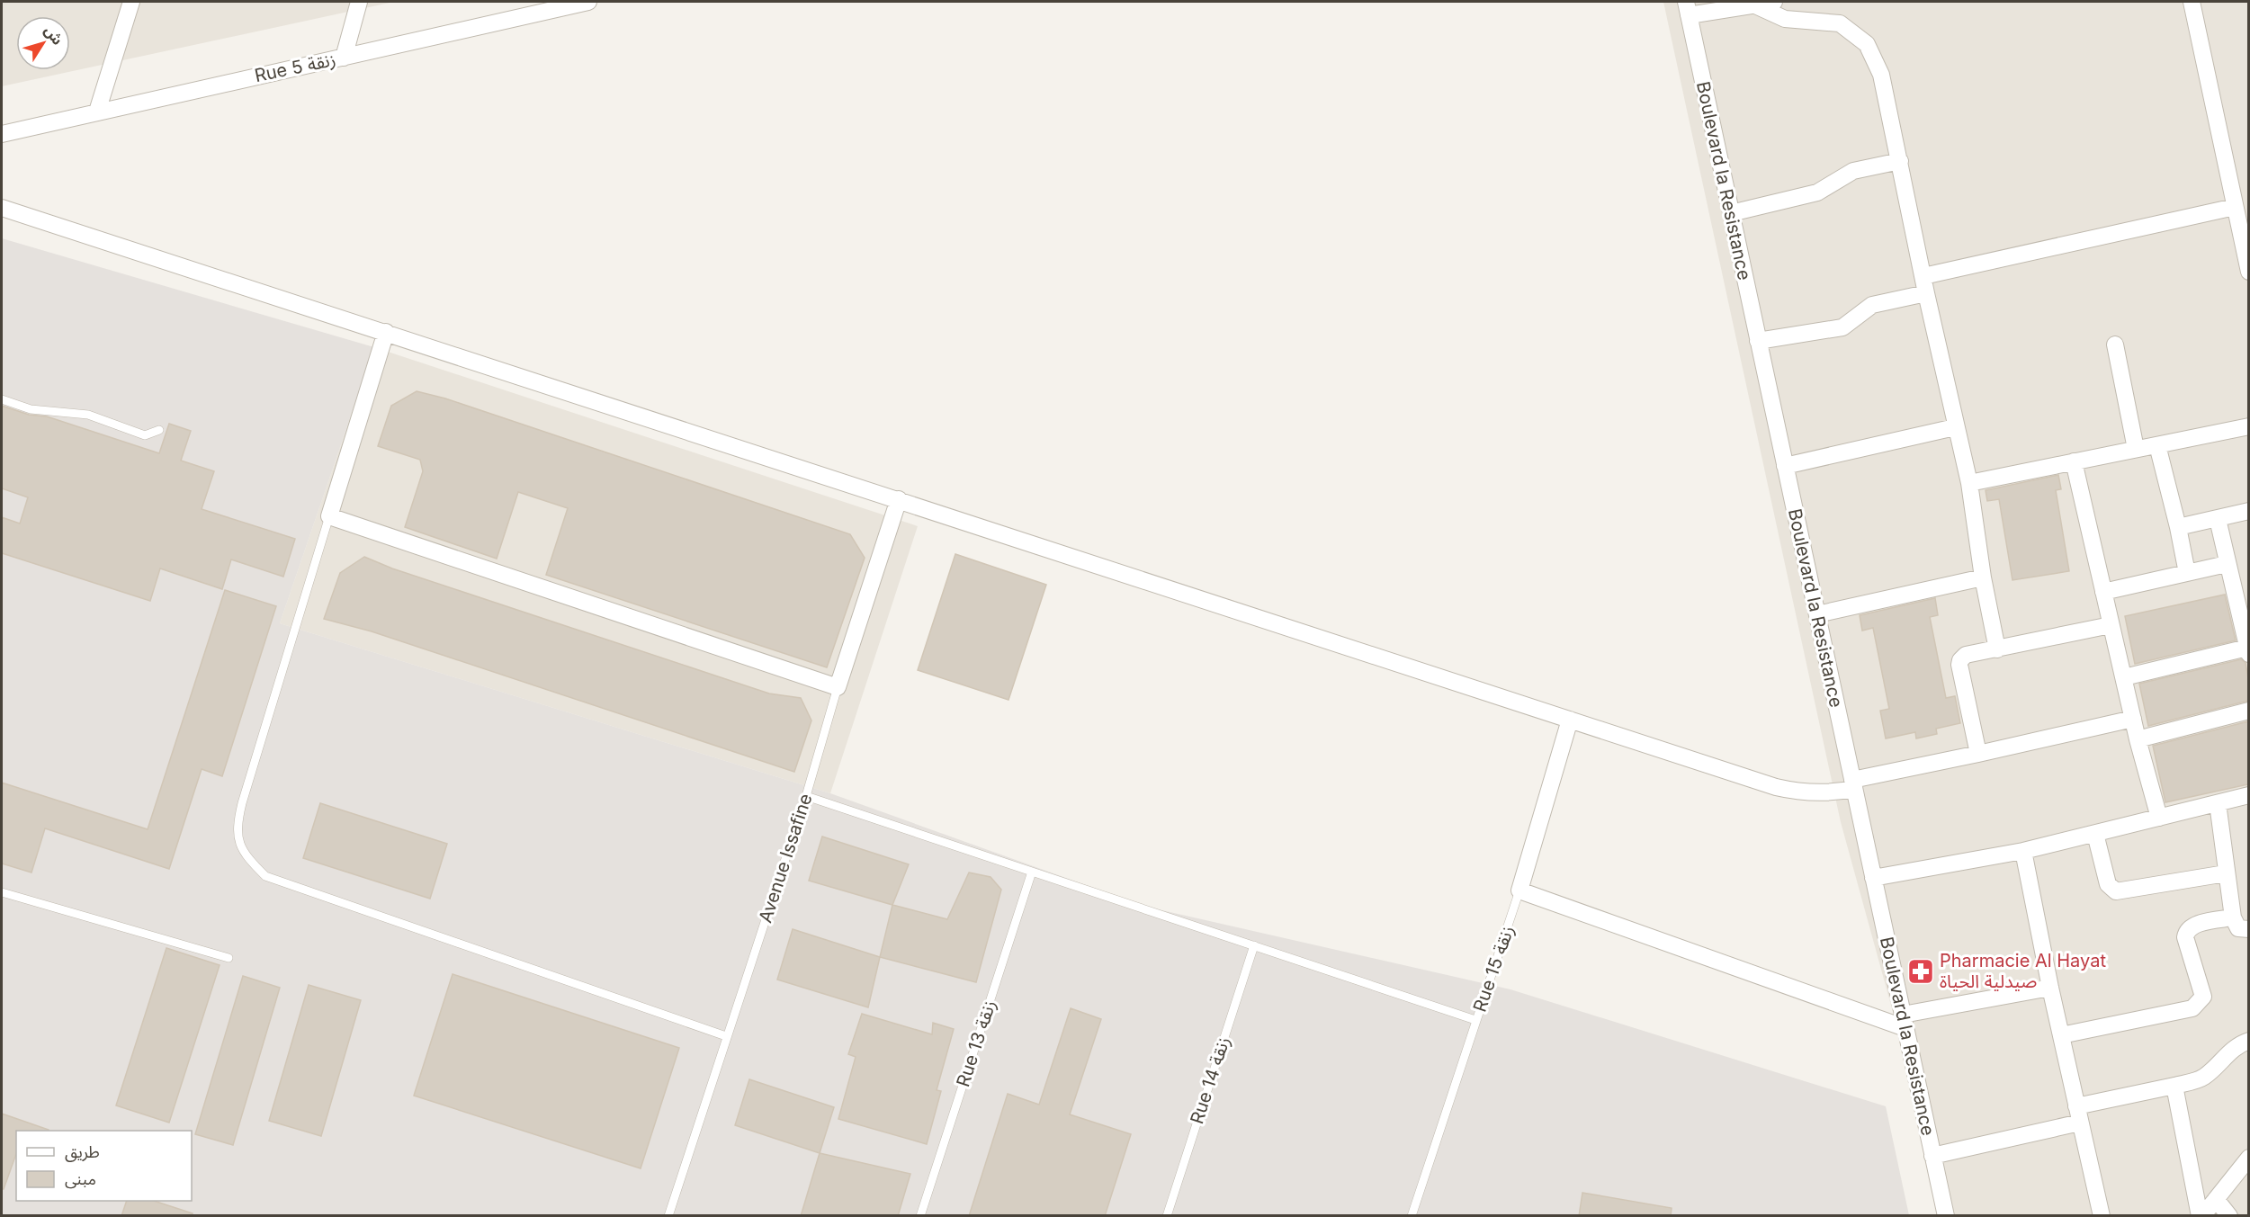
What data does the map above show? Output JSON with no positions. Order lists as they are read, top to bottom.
{
  "streets": {
    "street": [
      "Rue 5 زنقة",
      "Boulevard la Resistance",
      "Avenue Issafine",
      "Rue 15 زنقة"
    ],
    "lane": ["Rue 13 زنقة", "Rue 14 زنقة"]
  },
  "places": {
    "pharmacy": ["Pharmacie Al Hayat صيدلية الحياة"]
  },
  "legend": ["طريق", "مبنى"],
  "north": "top right"
}
